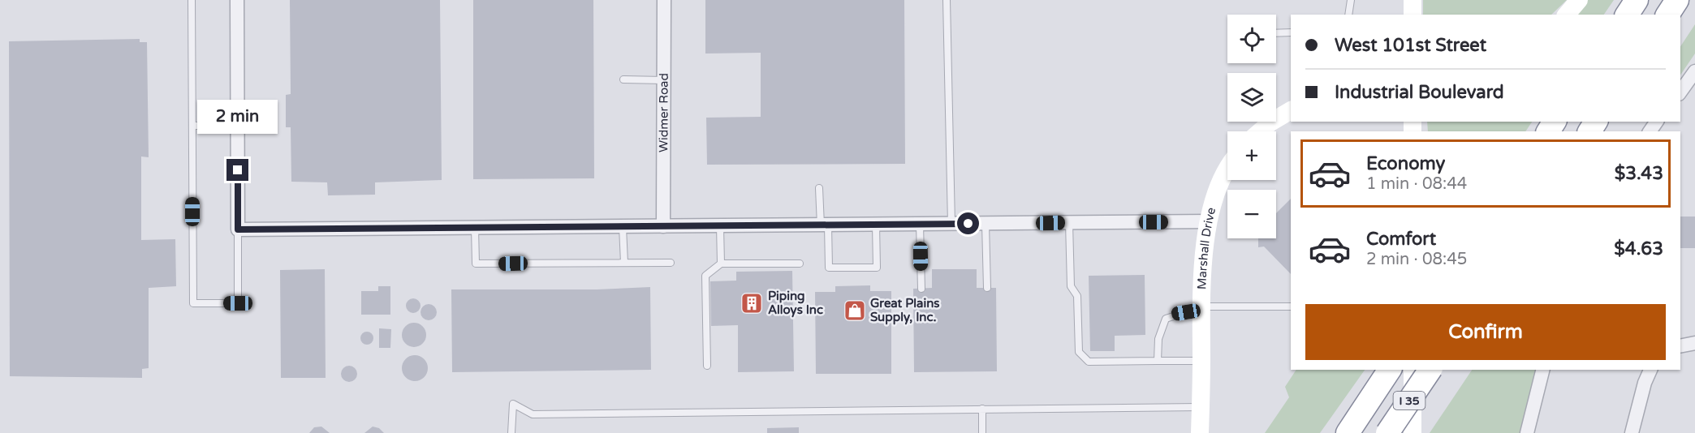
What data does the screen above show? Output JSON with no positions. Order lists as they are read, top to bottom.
{
  "streets": {
    "highway": ["I 35"],
    "street": ["Widmer Road", "Marshall Drive"]
  },
  "places": {
    "building": ["Piping Alloys Inc"],
    "shop": ["Great Plains Supply, Inc."]
  },
  "page": {
    "map_buttons": ["+", "−"],
    "banner": ["West 101st Street", "Industrial Boulevard"],
    "bubble": "2 min",
    "list": [
      {
        "name": "Economy",
        "note": "1 min · 08:44",
        "value": "$3.43"
      },
      {
        "name": "Comfort",
        "note": "2 min · 08:45",
        "value": "$4.63"
      }
    ],
    "buttons": "Confirm"
  }
}
